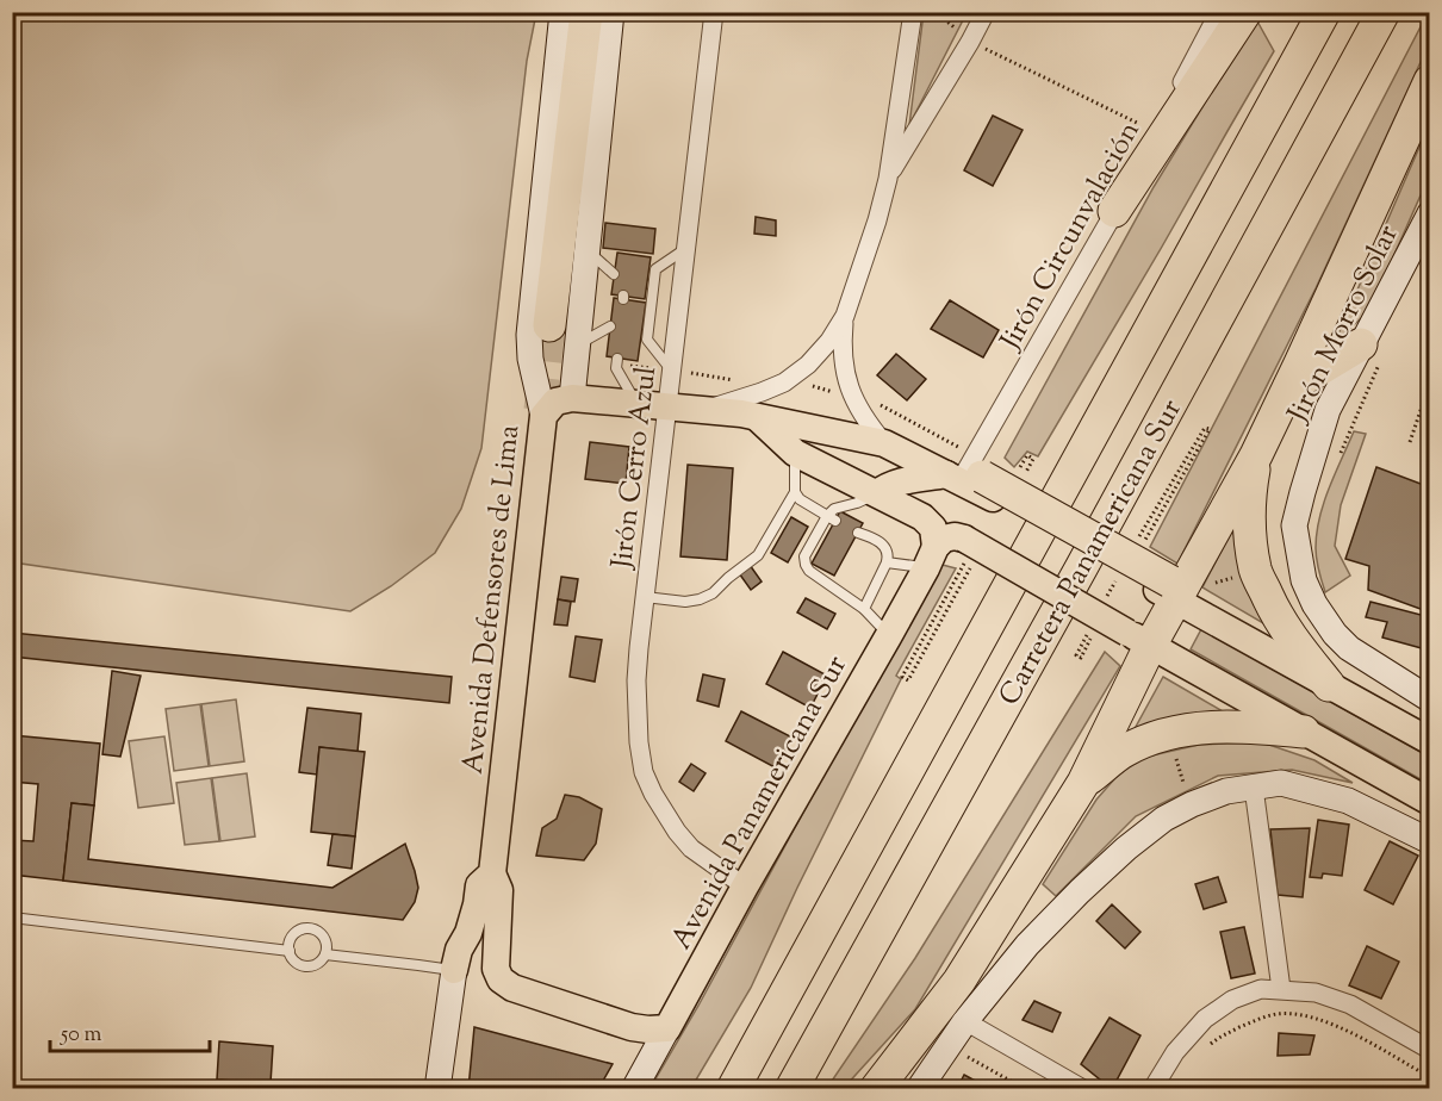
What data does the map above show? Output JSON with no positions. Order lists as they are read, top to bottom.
{
  "streets": {
    "highway": ["Carretera Panamericana Sur"],
    "main road": ["Avenida Defensores de Lima", "Avenida Panamericana Sur"],
    "street": ["Jirón Circunvalación", "Jirón Morro Solar", "Jirón Cerro Azul"]
  },
  "crossings": [
    ["Jirón Cerro Azul", "Avenida Panamericana Sur"]
  ],
  "scale_bar": "50 m"
}
